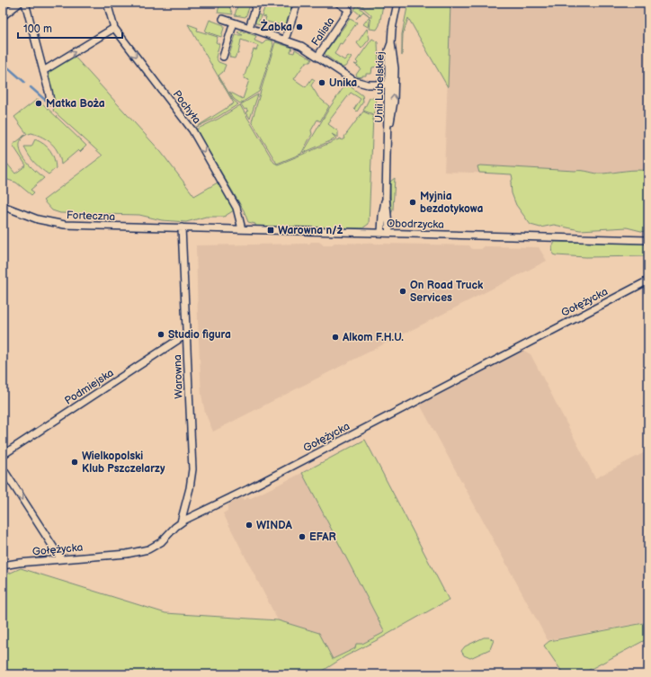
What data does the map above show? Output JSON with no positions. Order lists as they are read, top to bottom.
{
  "streets": {
    "street": [
      "Falista",
      "Unii Lubelskiej",
      "Pochyła",
      "Forteczna",
      "Obodrzycka",
      "Gołężycka",
      "Warowna",
      "Podmiejska"
    ]
  },
  "crossings": [
    ["Falista", "Unii Lubelskiej"],
    ["Unii Lubelskiej", "Obodrzycka"],
    ["Pochyła", "Obodrzycka"],
    ["Forteczna", "Obodrzycka"],
    ["Forteczna", "Warowna"],
    ["Obodrzycka", "Warowna"],
    ["Gołężycka", "Warowna"],
    ["Warowna", "Podmiejska"]
  ],
  "one_way": ["Pochyła"],
  "places": {
    "other": [
      "Żabka",
      "Unika",
      "Matka Boża",
      "Myjnia bezdotykowa",
      "On Road Truck Services",
      "Studio figura",
      "Alkom F.H.U.",
      "Wielkopolski Klub Pszczelarzy",
      "WINDA",
      "EFAR"
    ],
    "transit": ["Warowna n/ż"]
  },
  "scale_bar": "100 m"
}
